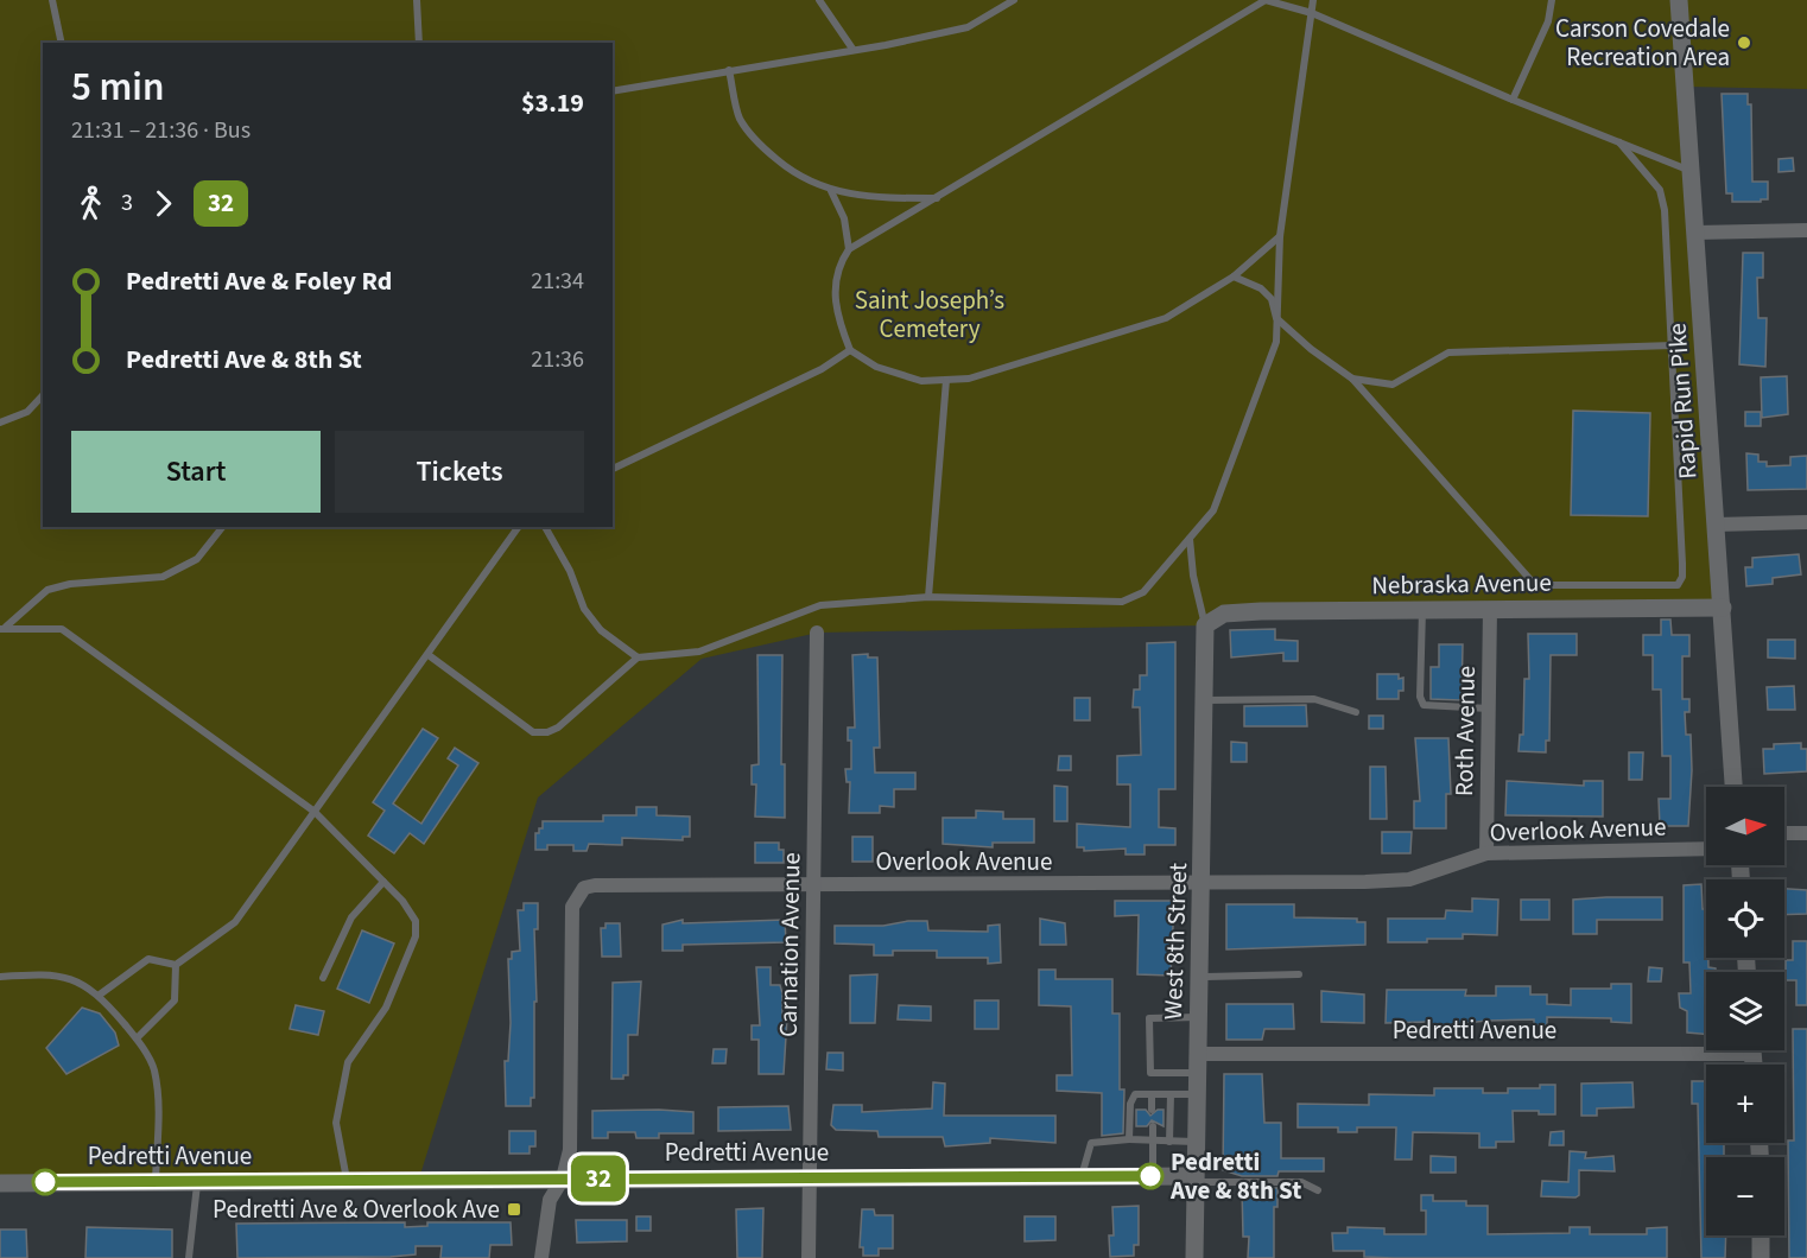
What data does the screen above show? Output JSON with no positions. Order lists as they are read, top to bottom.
{
  "streets": {
    "street": [
      "Rapid Run Pike",
      "Nebraska Avenue",
      "Roth Avenue",
      "Overlook Avenue",
      "West 8th Street",
      "Carnation Avenue",
      "Pedretti Avenue"
    ]
  },
  "crossings": [
    ["Rapid Run Pike", "Nebraska Avenue"],
    ["Nebraska Avenue", "Roth Avenue"],
    ["Nebraska Avenue", "West 8th Street"],
    ["Roth Avenue", "Overlook Avenue"],
    ["Overlook Avenue", "West 8th Street"],
    ["Overlook Avenue", "Carnation Avenue"],
    ["Overlook Avenue", "Pedretti Avenue"],
    ["West 8th Street", "Pedretti Avenue"],
    ["Carnation Avenue", "Pedretti Avenue"]
  ],
  "parks": ["Saint Joseph’s Cemetery"],
  "places": {
    "other": ["Carson Covedale Recreation Area", "Pedretti Ave & 8th St"],
    "transit": ["Pedretti Ave & Overlook Ave"]
  },
  "lines": ["bus line 32"],
  "north": "right",
  "page": {
    "on_map": "32",
    "heading": ["5 min", "21:31 – 21:36 · Bus", "$3.19"],
    "legs": ["3", "32"],
    "list": [
      {
        "name": "Pedretti Ave & Foley Rd",
        "value": "21:34"
      },
      {
        "name": "Pedretti Ave & 8th St",
        "value": "21:36"
      }
    ],
    "buttons": ["Start", "Tickets"],
    "map_buttons": ["+", "−"]
  }
}
